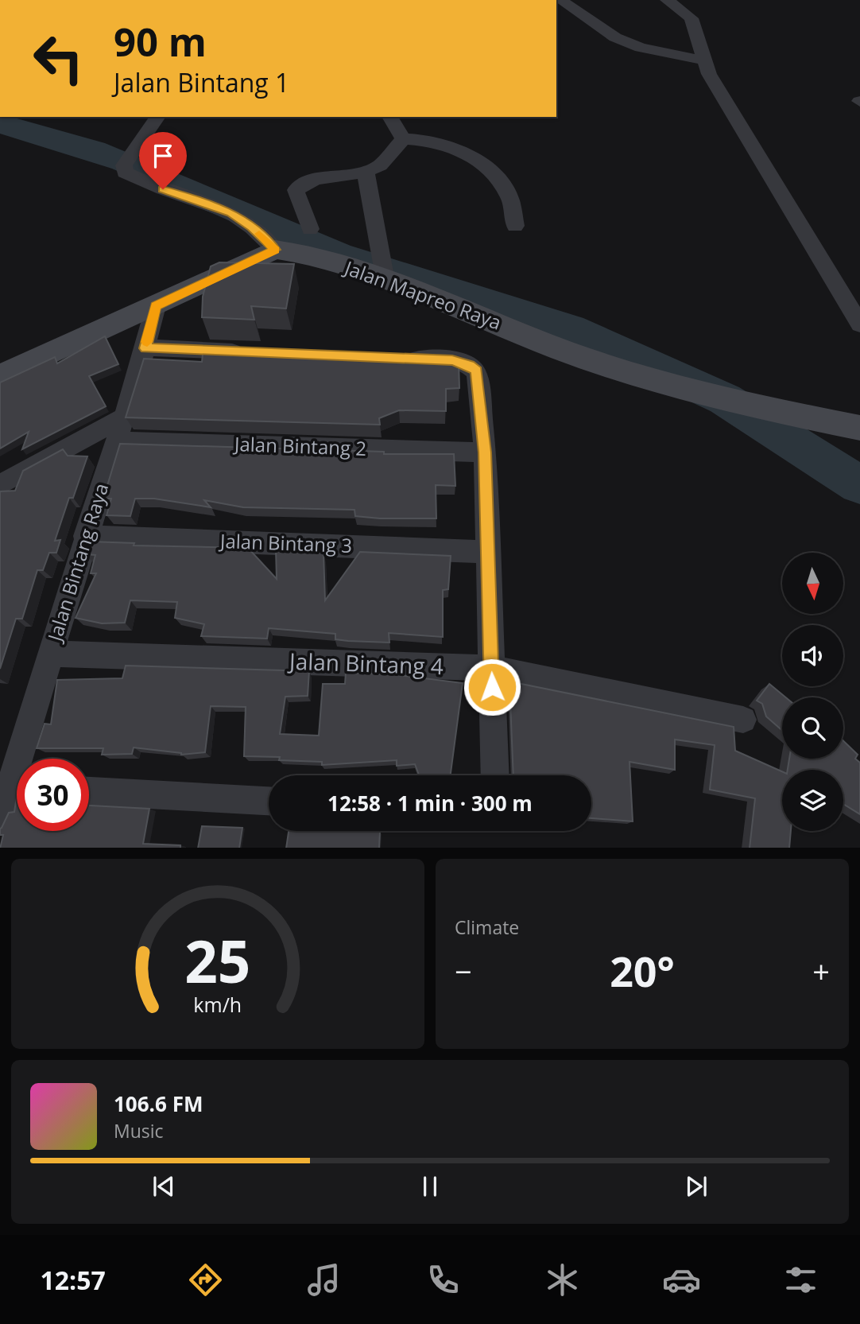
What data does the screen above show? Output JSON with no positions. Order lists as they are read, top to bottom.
{
  "streets": {
    "street": [
      "Jalan Mapreo Raya",
      "Jalan Bintang 2",
      "Jalan Bintang 3",
      "Jalan Bintang Raya",
      "Jalan Bintang 4"
    ]
  },
  "crossings": [
    ["Jalan Bintang 2", "Jalan Bintang Raya"],
    ["Jalan Bintang 3", "Jalan Bintang Raya"],
    ["Jalan Bintang Raya", "Jalan Bintang 4"]
  ],
  "north": "bottom",
  "page": {
    "turn": ["90 m", "Jalan Bintang 1"],
    "limit": "30",
    "trip": "12:58 · 1 min · 300 m",
    "tile": "Climate",
    "heat": ["−", "20°", "+"],
    "song": ["106.6 FM", "Music"],
    "tabs": "12:57",
    "gauge": ["25", "km/h"]
  }
}
